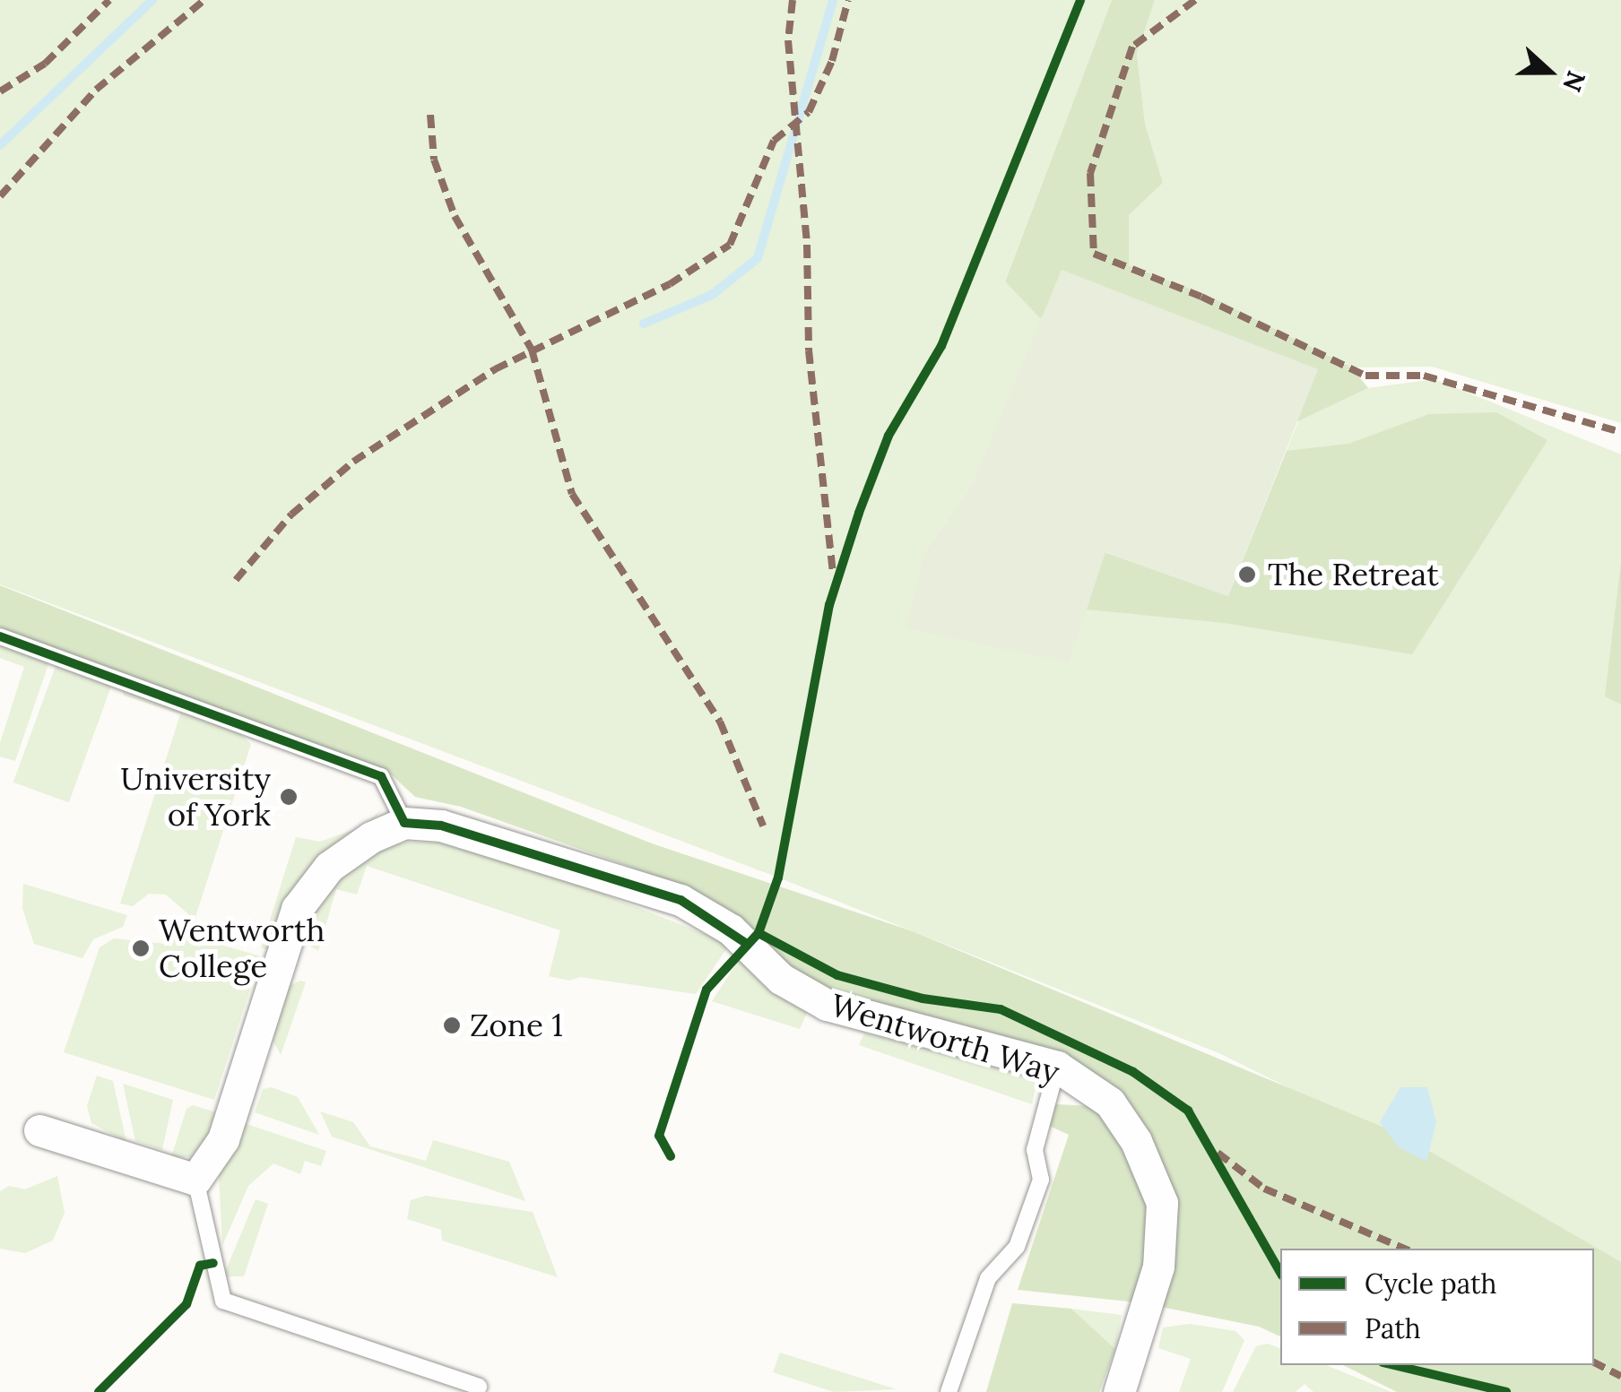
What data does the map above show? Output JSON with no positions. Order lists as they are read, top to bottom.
{
  "streets": {
    "street": ["Wentworth Way"]
  },
  "places": [
    "The Retreat",
    "University of York",
    "Wentworth College",
    "Zone 1"
  ],
  "legend": ["Cycle path", "Path"],
  "north": "right"
}
